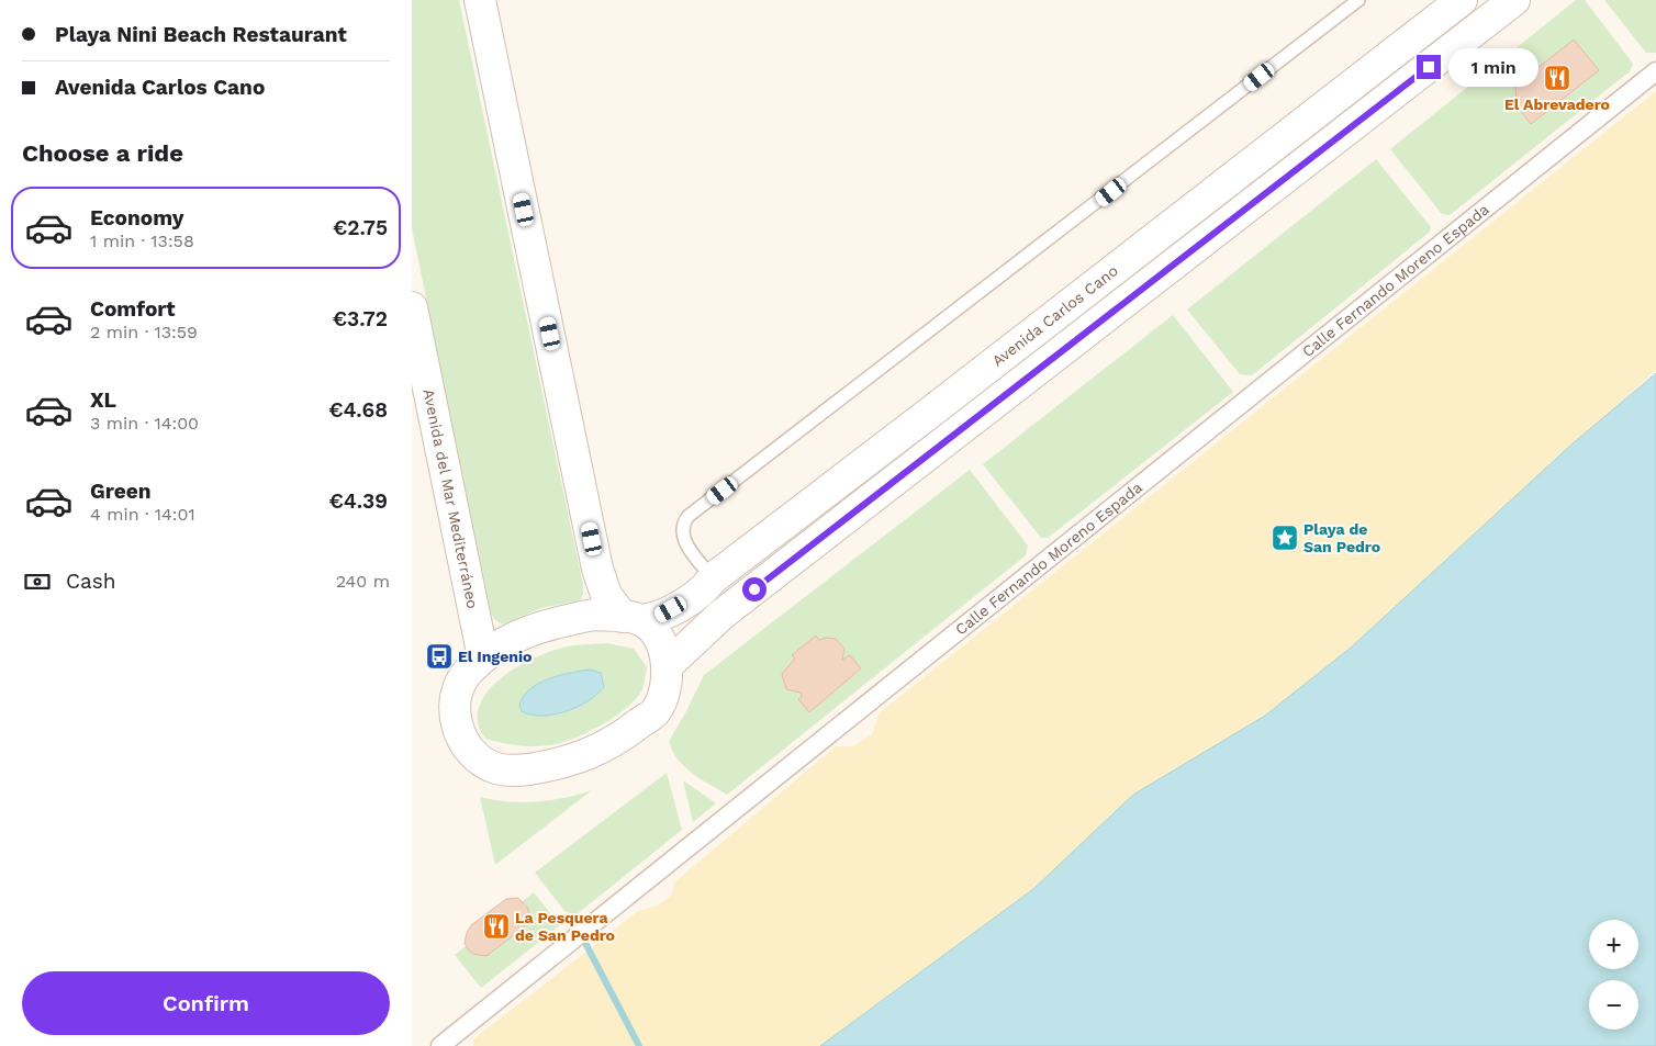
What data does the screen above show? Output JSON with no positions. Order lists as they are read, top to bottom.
{
  "streets": {
    "street": ["Calle Fernando Moreno Espada", "Avenida Carlos Cano", "Avenida del Mar Mediterráneo"]
  },
  "crossings": [
    ["Avenida Carlos Cano", "Avenida del Mar Mediterráneo"]
  ],
  "places": {
    "restaurant": ["El Abrevadero", "La Pesquera de San Pedro"],
    "place": ["Playa de San Pedro"],
    "bus stop": ["El Ingenio"]
  },
  "page": {
    "banner": ["Playa Nini Beach Restaurant", "Avenida Carlos Cano"],
    "bubble": "1 min",
    "heading": "Choose a ride",
    "list": [
      {
        "name": "Economy",
        "note": "1 min · 13:58",
        "value": "€2.75"
      },
      {
        "name": "Comfort",
        "note": "2 min · 13:59",
        "value": "€3.72"
      },
      {
        "name": "XL",
        "note": "3 min · 14:00",
        "value": "€4.68"
      },
      {
        "name": "Green",
        "note": "4 min · 14:01",
        "value": "€4.39"
      }
    ],
    "pay": ["Cash", "240 m"],
    "map_buttons": ["+", "−"],
    "buttons": "Confirm"
  }
}
